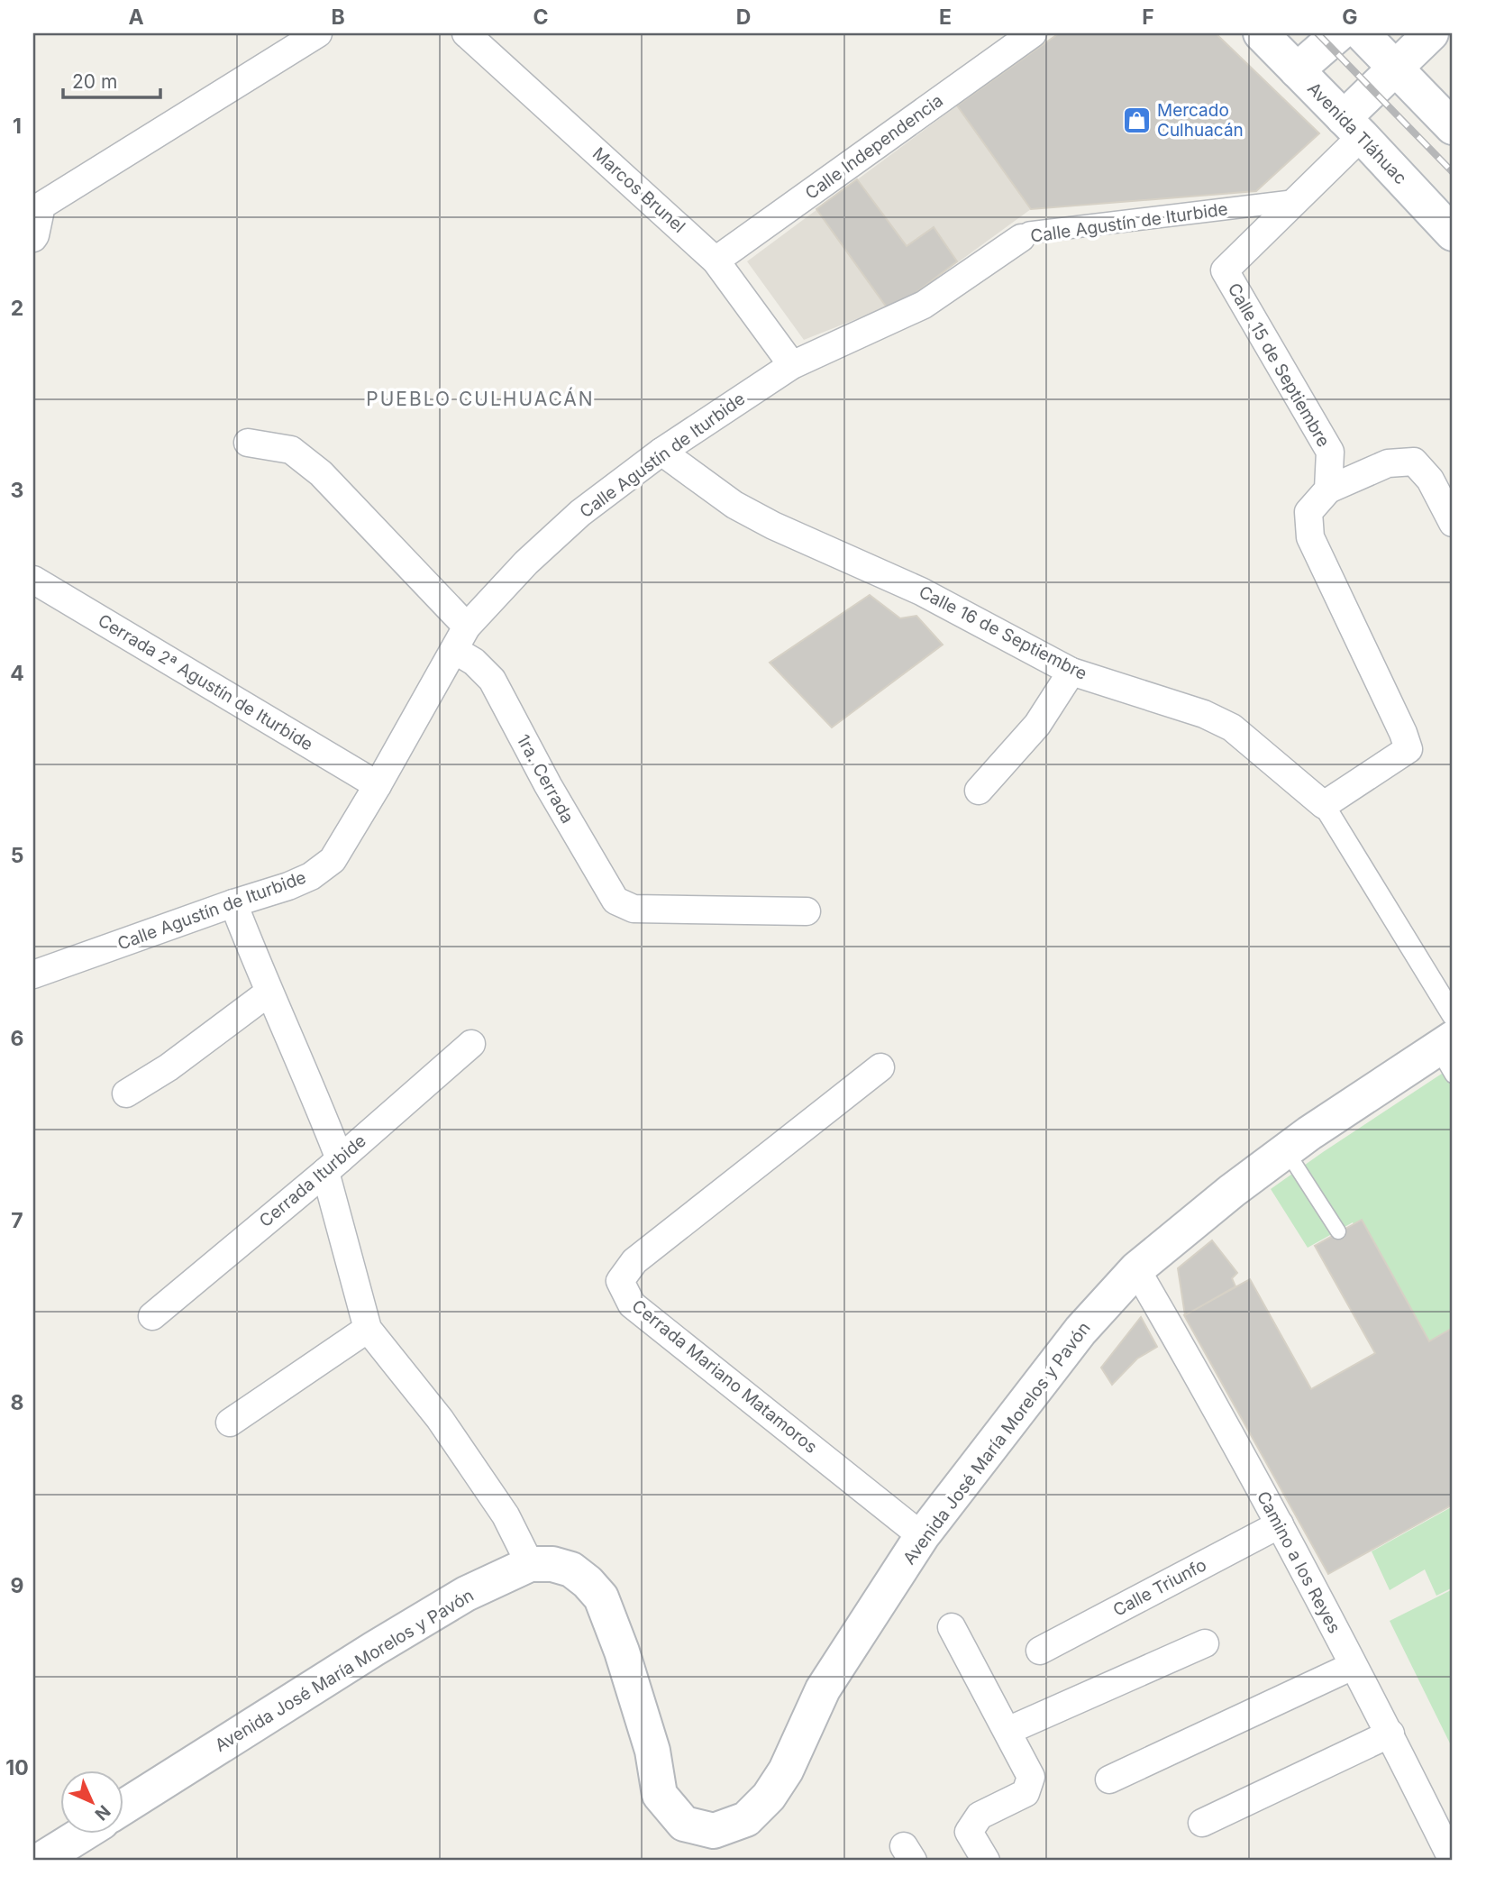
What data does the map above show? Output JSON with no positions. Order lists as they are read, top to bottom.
{
  "streets": {
    "street": [
      "Avenida Tláhuac",
      "Calle Independencia",
      "Marcos Brunel",
      "Calle Agustín de Iturbide",
      "Calle 15 de Septiembre",
      "Calle 16 de Septiembre",
      "Cerrada 2ª Agustín de Iturbide",
      "1ra. Cerrada",
      "Cerrada Iturbide",
      "Cerrada Mariano Matamoros",
      "Avenida José María Morelos y Pavón",
      "Camino a los Reyes",
      "Calle Triunfo"
    ]
  },
  "crossings": [
    ["Avenida Tláhuac", "Calle 15 de Septiembre"],
    ["Calle Independencia", "Marcos Brunel"],
    ["Marcos Brunel", "Calle Agustín de Iturbide"],
    ["Calle Agustín de Iturbide", "Calle 15 de Septiembre"],
    ["Calle Agustín de Iturbide", "Calle 16 de Septiembre"],
    ["Calle Agustín de Iturbide", "Cerrada 2ª Agustín de Iturbide"],
    ["Calle Agustín de Iturbide", "1ra. Cerrada"],
    ["Cerrada Mariano Matamoros", "Avenida José María Morelos y Pavón"],
    ["Avenida José María Morelos y Pavón", "Camino a los Reyes"],
    ["Camino a los Reyes", "Calle Triunfo"]
  ],
  "districts": ["PUEBLO CULHUACÁN"],
  "places": {
    "shop": ["Mercado Culhuacán"]
  },
  "scale_bar": "20 m",
  "north": "bottom right",
  "grid": {
    "columns": [
      "A",
      "B",
      "C",
      "D",
      "E",
      "F",
      "G"
    ],
    "rows": [
      "1",
      "2",
      "3",
      "4",
      "5",
      "6",
      "7",
      "8",
      "9",
      "10"
    ]
  }
}
